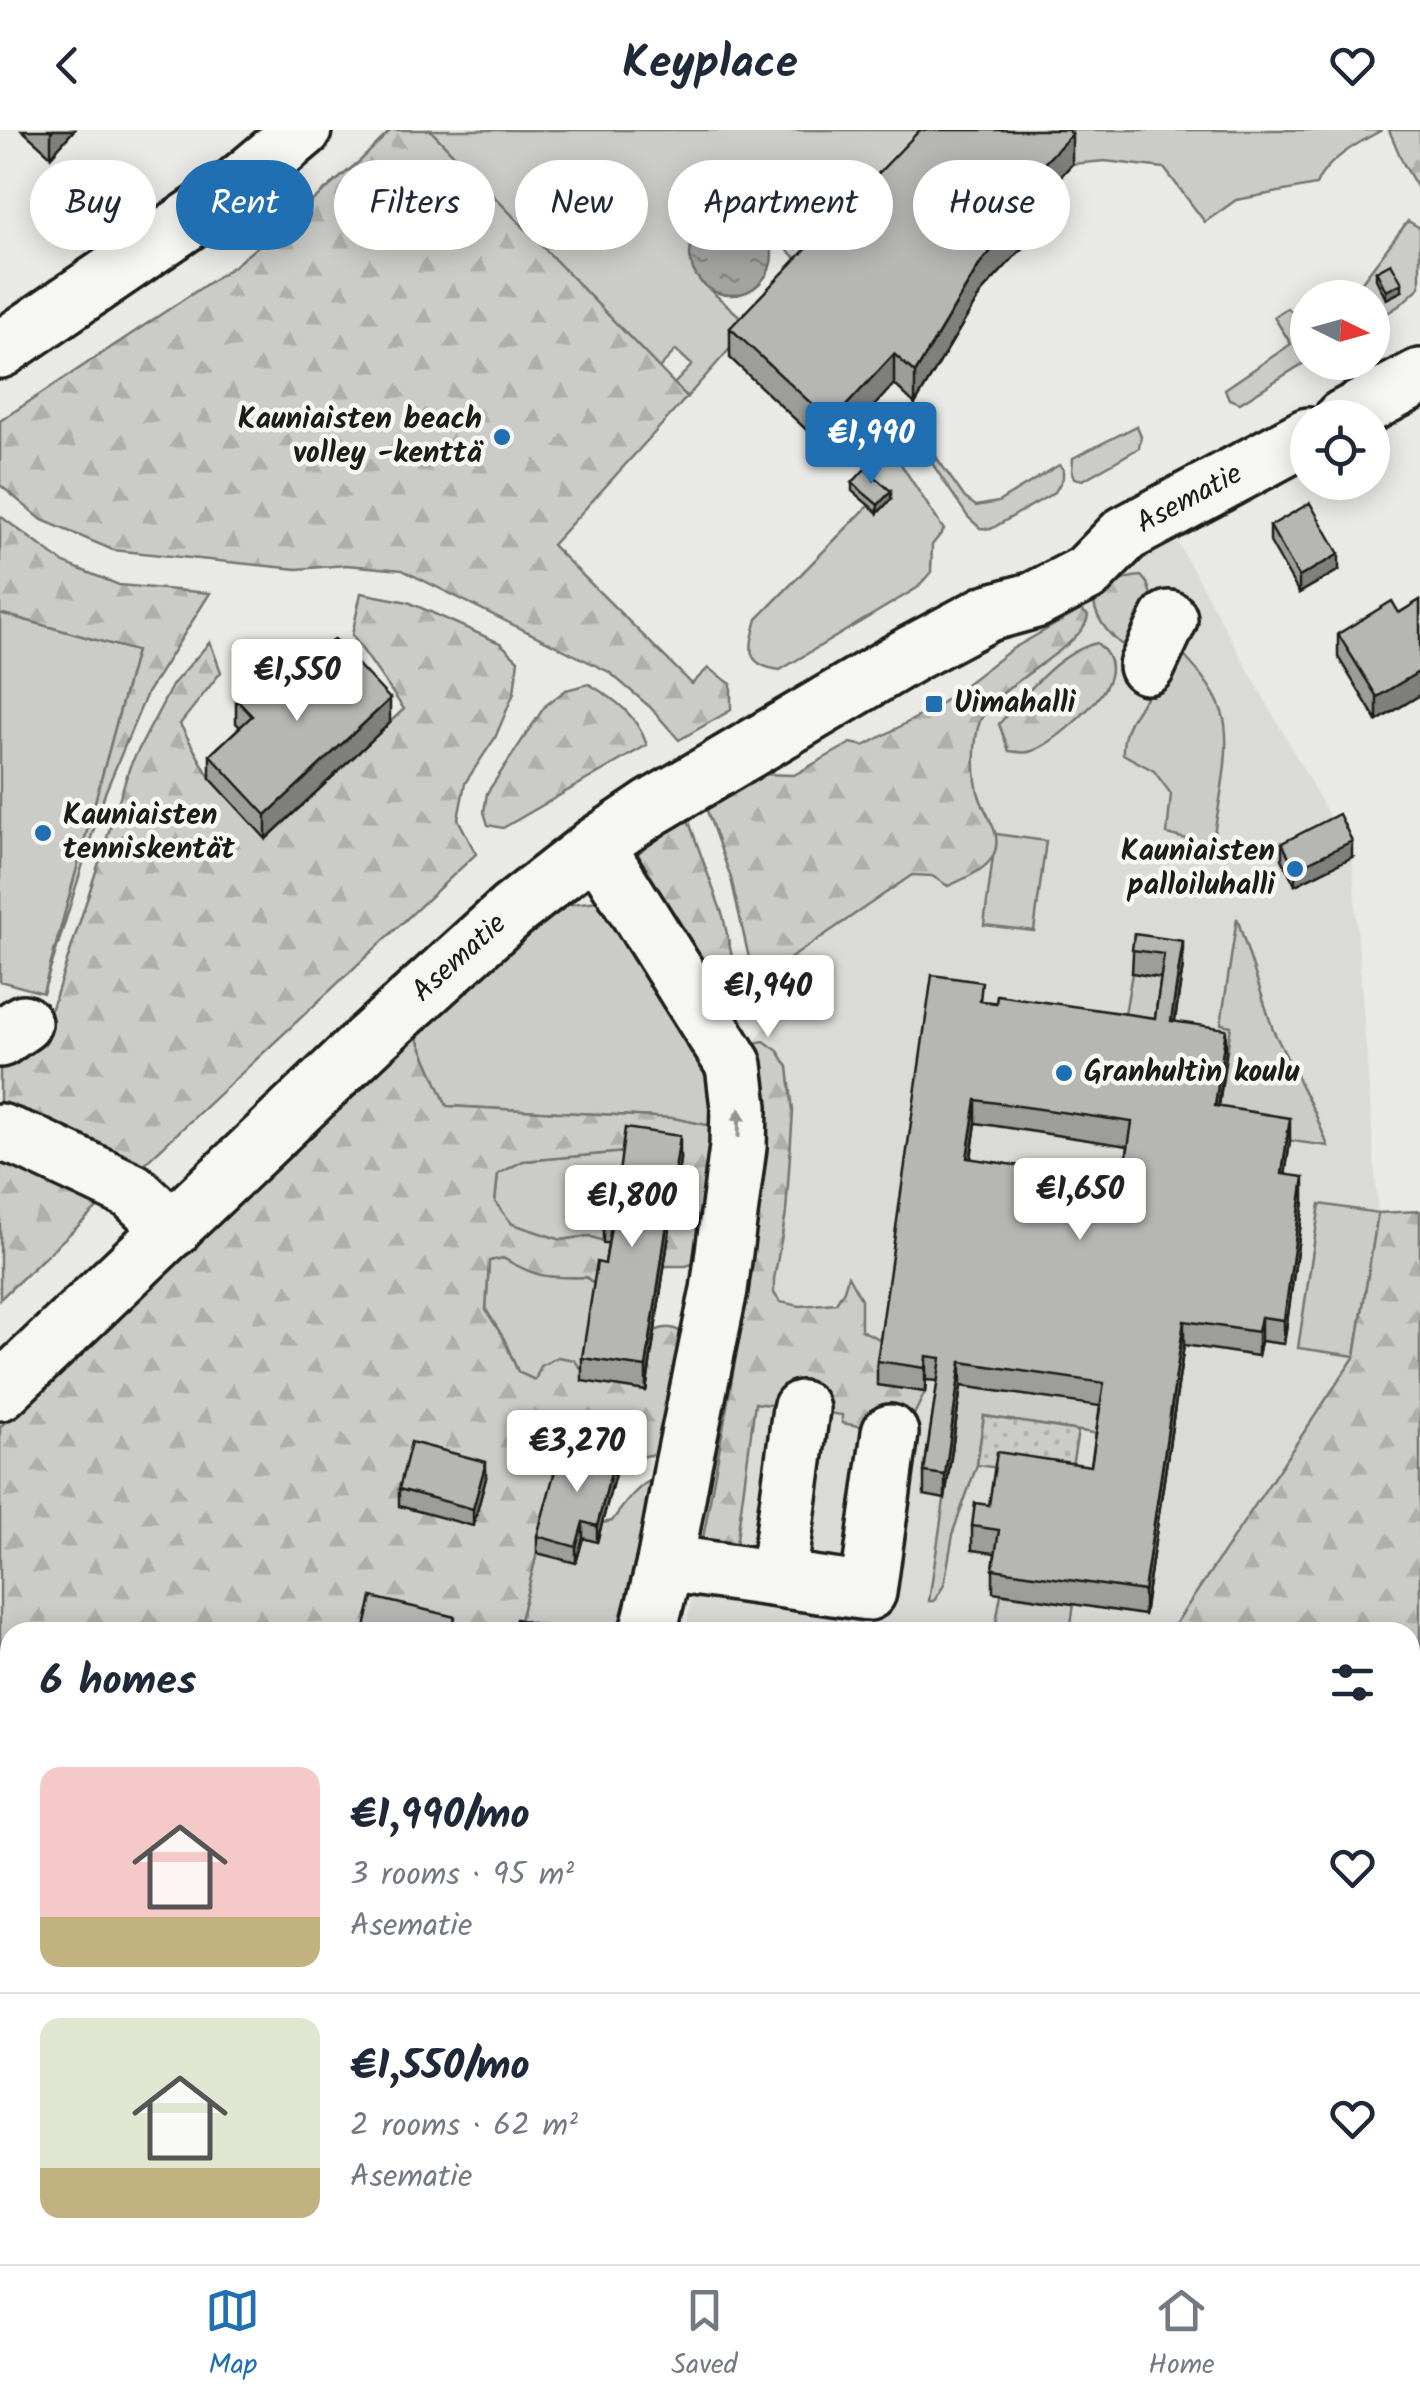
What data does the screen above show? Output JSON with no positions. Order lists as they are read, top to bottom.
{
  "streets": {
    "street": ["Asematie"]
  },
  "places": {
    "other": [
      "Kauniaisten beach volley -kenttä",
      "Kauniaisten tenniskentät",
      "Kauniaisten palloiluhalli",
      "Granhultin koulu"
    ],
    "transit": ["Uimahalli"]
  },
  "north": "right",
  "page": {
    "header": "Keyplace",
    "chip": [
      "Buy",
      "Rent",
      "Filters",
      "New",
      "Apartment",
      "House"
    ],
    "price": [
      "€1,990",
      "€1,550",
      "€1,940",
      "€1,650",
      "€1,800",
      "€3,270"
    ],
    "heading": "6 homes",
    "list": [
      {
        "name": "€1,990/mo",
        "note": "3 rooms · 95 m² · Asematie"
      },
      {
        "name": "€1,550/mo",
        "note": "2 rooms · 62 m² · Asematie"
      }
    ],
    "tabs": ["Map", "Saved", "Home"]
  }
}
